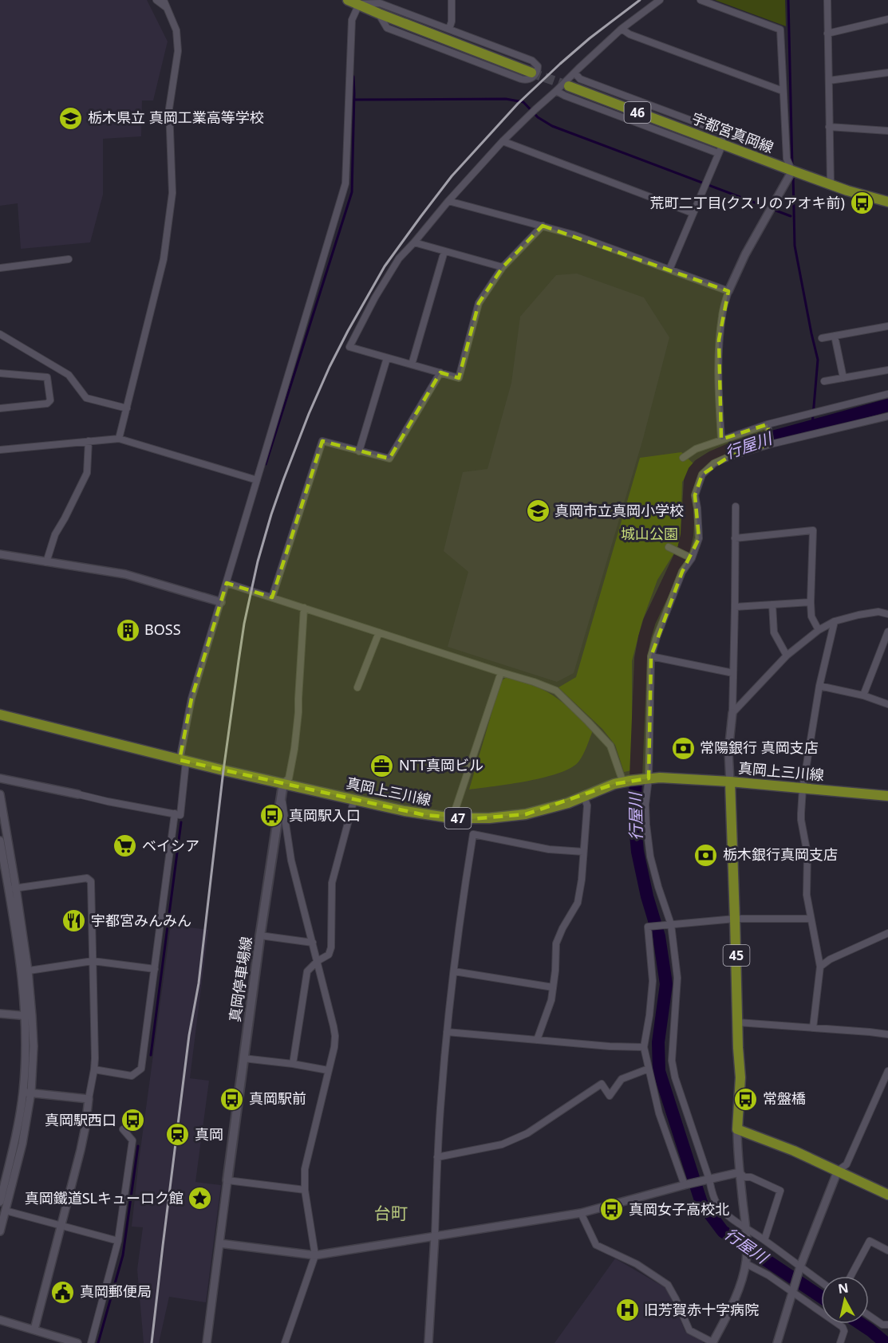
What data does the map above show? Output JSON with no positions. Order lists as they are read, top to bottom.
{
  "streets": {
    "main road": [
      "46",
      "宇都宮真岡線",
      "真岡上三川線",
      "47",
      "45",
      "真岡停車場線"
    ]
  },
  "crossings": [
    ["真岡上三川線", "45"],
    ["真岡上三川線", "真岡停車場線"]
  ],
  "districts": ["台町"],
  "water": ["行屋川"],
  "parks": ["城山公園"],
  "places": {
    "school or university": ["栃木県立 真岡工業高等学校", "真岡市立真岡小学校"],
    "bus stop": [
      "荒町二丁目(クスリのアオキ前)",
      "真岡駅入口",
      "真岡駅前",
      "常盤橋",
      "真岡駅西口",
      "真岡女子高校北"
    ],
    "building": ["BOSS"],
    "bank": ["常陽銀行 真岡支店", "栃木銀行真岡支店"],
    "office": ["NTT真岡ビル"],
    "supermarket": ["ベイシア"],
    "restaurant": ["宇都宮みんみん"],
    "station": ["真岡"],
    "place": ["真岡鐵道SLキューロク館"],
    "public building": ["真岡郵便局"],
    "hospital": ["旧芳賀赤十字病院"]
  },
  "north": "top"
}
